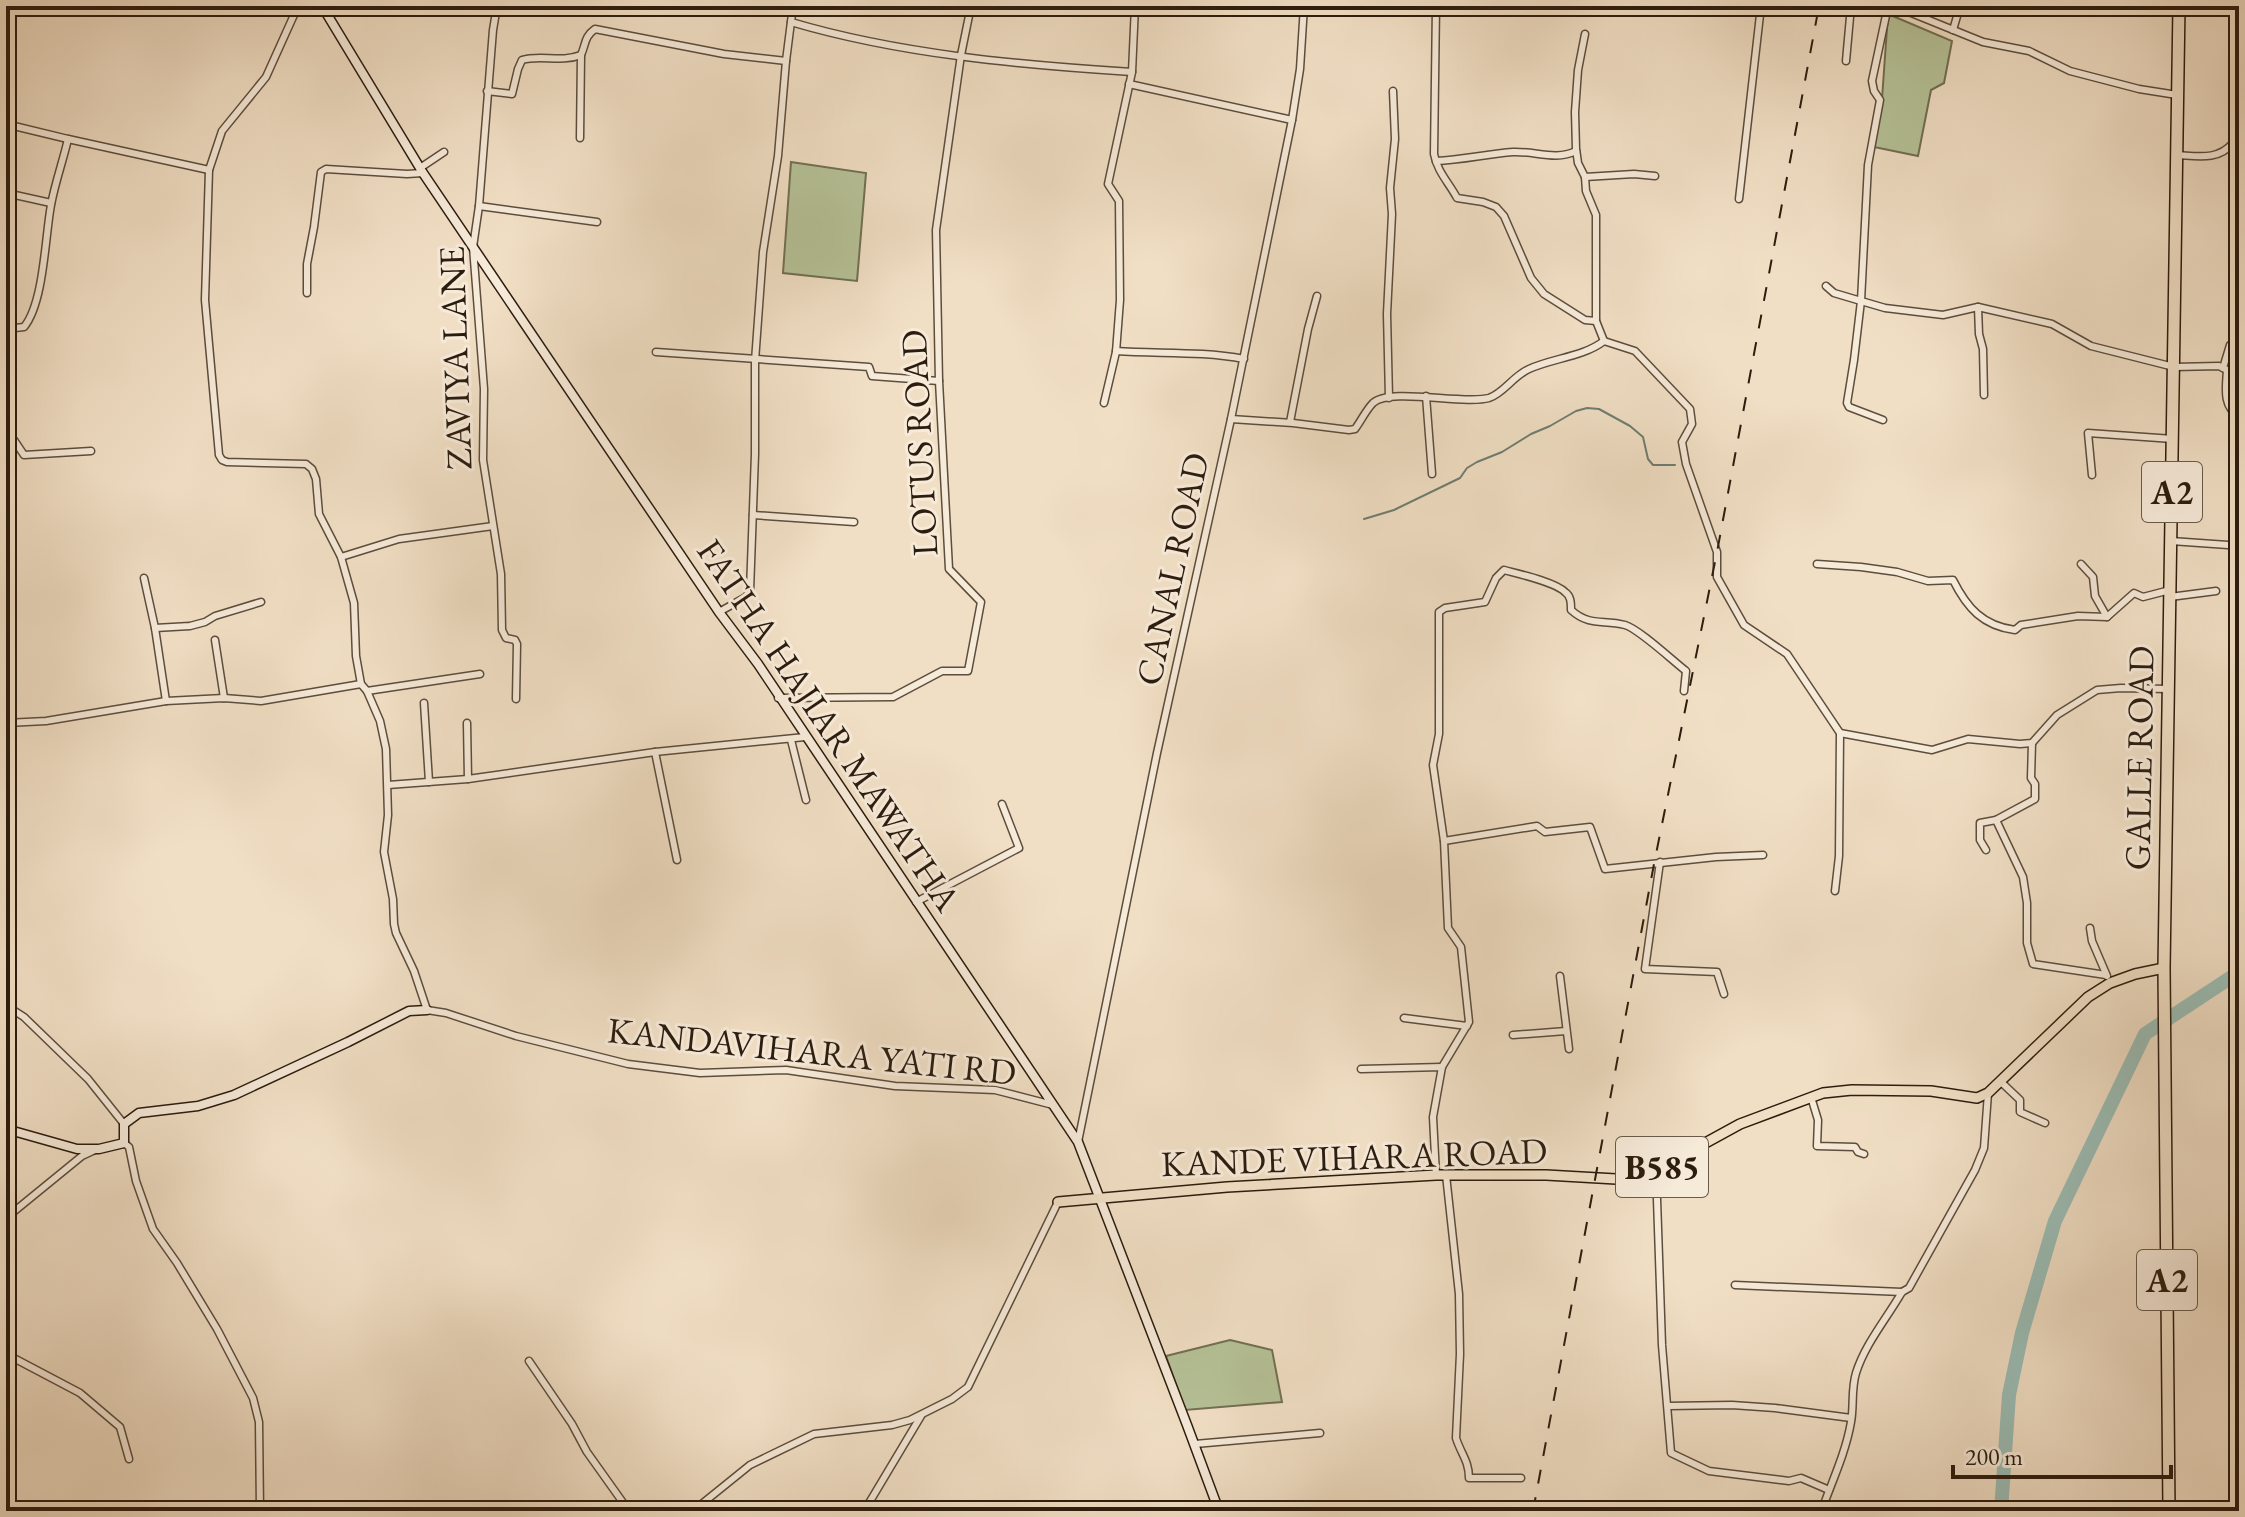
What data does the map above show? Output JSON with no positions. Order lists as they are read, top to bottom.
{
  "streets": {
    "highway": ["A2", "GALLE ROAD"],
    "main road": ["KANDE VIHARA ROAD", "B585"],
    "street": [
      "ZAVIYA LANE",
      "LOTUS ROAD",
      "CANAL ROAD",
      "FATHA HAJIAR MAWATHA",
      "KANDAVIHARA YATI RD"
    ]
  },
  "crossings": [
    ["ZAVIYA LANE", "FATHA HAJIAR MAWATHA"],
    ["LOTUS ROAD", "FATHA HAJIAR MAWATHA"],
    ["CANAL ROAD", "FATHA HAJIAR MAWATHA"],
    ["FATHA HAJIAR MAWATHA", "KANDAVIHARA YATI RD"],
    ["FATHA HAJIAR MAWATHA", "KANDE VIHARA ROAD"]
  ],
  "scale_bar": "200 m"
}
